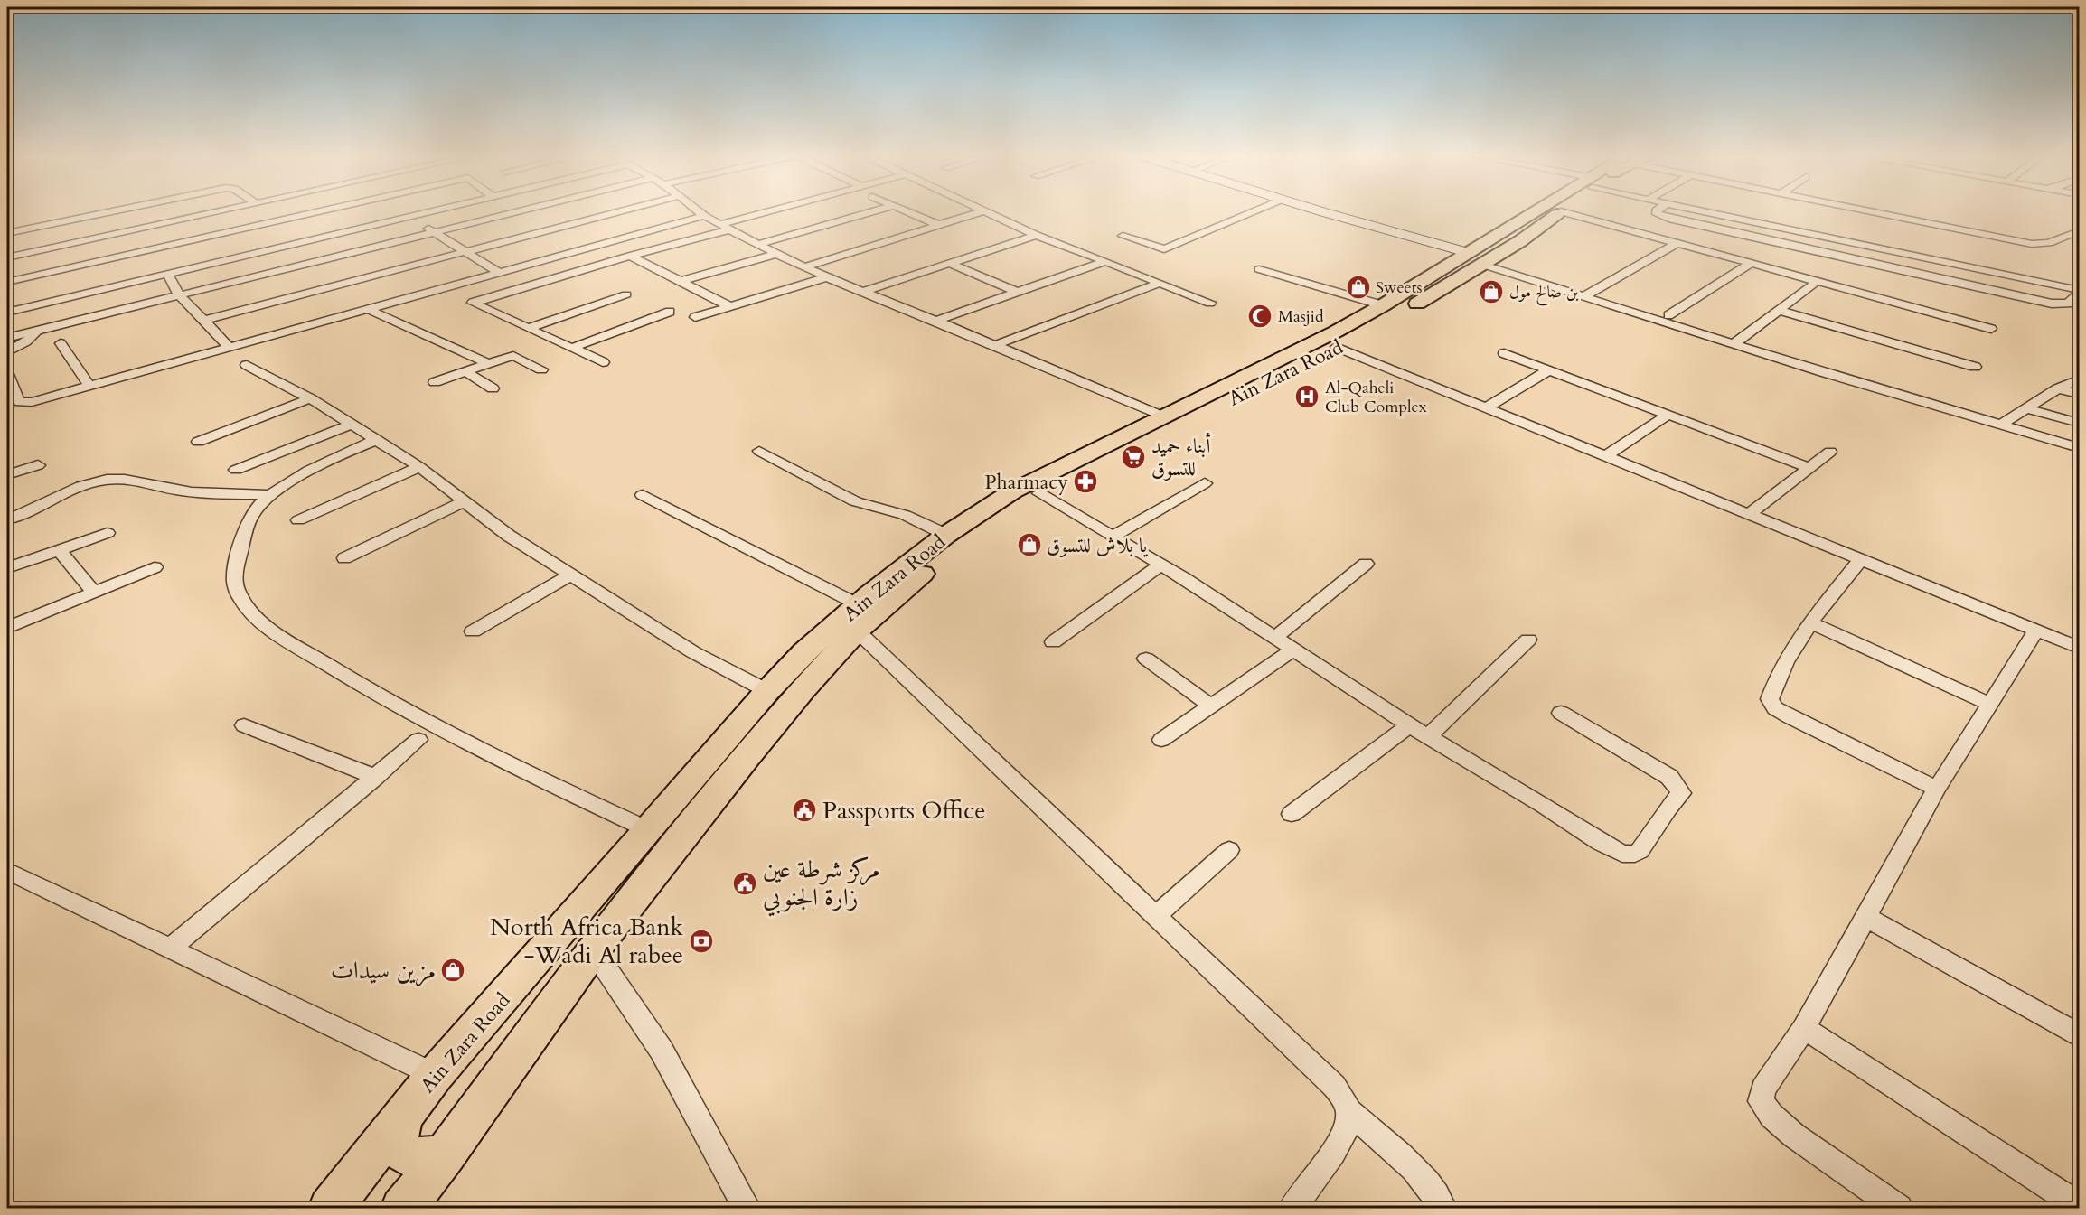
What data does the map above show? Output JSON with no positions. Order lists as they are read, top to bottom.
{
  "streets": {
    "main road": ["Ain Zara Road"]
  },
  "places": {
    "shop": [
      "Sweets",
      "بن صالح مول",
      "يا بلاش للتسوق",
      "مزين سيدات"
    ],
    "mosque": ["Masjid"],
    "hospital": ["Al-Qaheli Club Complex"],
    "supermarket": ["أبناء حميد للتسوق"],
    "pharmacy": ["Pharmacy"],
    "public building": ["Passports Office", "مركز شرطة عين زارة الجنوبي"],
    "bank": ["North Africa Bank -Wadi Al rabee"]
  }
}
